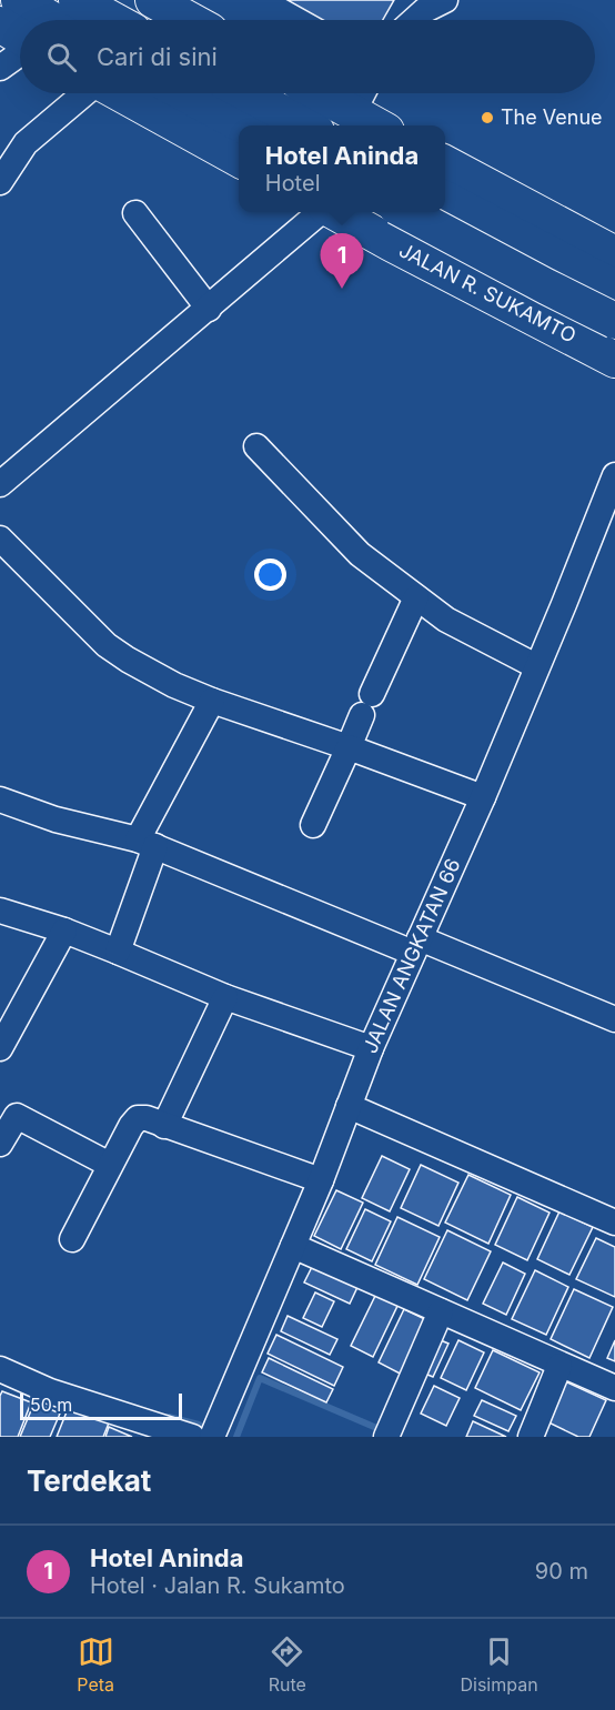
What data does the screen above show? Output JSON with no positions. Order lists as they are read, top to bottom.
{
  "streets": {
    "highway": ["JALAN R. SUKAMTO"],
    "street": ["JALAN ANGKATAN 66"]
  },
  "places": ["The Venue"],
  "scale_bar": "50 m",
  "page": {
    "search": "Cari di sini",
    "popup": ["Hotel Aninda", "Hotel"],
    "pins": "1",
    "scale": "50 m",
    "heading": "Terdekat",
    "list": [
      {
        "mark": "1",
        "name": "Hotel Aninda",
        "note": "Hotel · Jalan R. Sukamto",
        "value": "90 m"
      }
    ],
    "nav": ["Peta", "Rute", "Disimpan"]
  }
}
